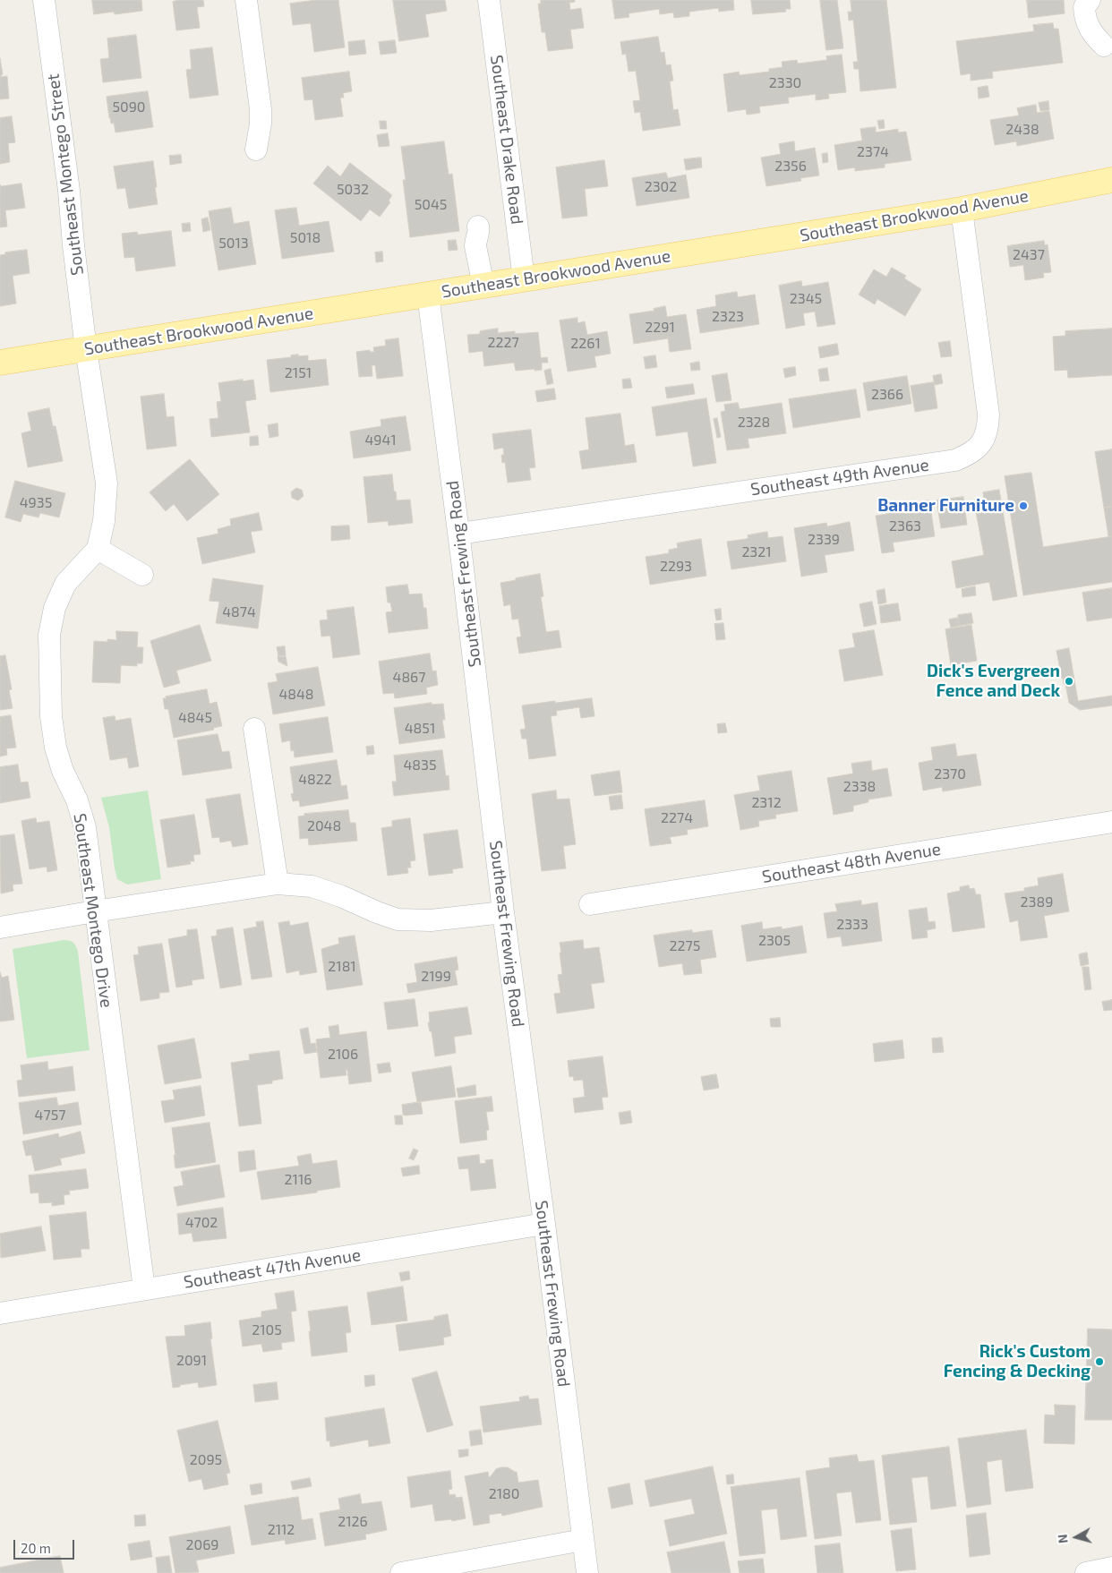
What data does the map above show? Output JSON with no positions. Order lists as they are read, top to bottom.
{
  "streets": {
    "main road": ["Southeast Brookwood Avenue"],
    "street": [
      "Southeast Drake Road",
      "Southeast Montego Street",
      "Southeast 49th Avenue",
      "Southeast Frewing Road",
      "Southeast 48th Avenue",
      "Southeast Montego Drive",
      "Southeast 47th Avenue"
    ]
  },
  "crossings": [
    ["Southeast Drake Road", "Southeast Brookwood Avenue"],
    ["Southeast Montego Street", "Southeast Brookwood Avenue"],
    ["Southeast Montego Street", "Southeast Montego Drive"],
    ["Southeast Brookwood Avenue", "Southeast 49th Avenue"],
    ["Southeast Brookwood Avenue", "Southeast Frewing Road"],
    ["Southeast Brookwood Avenue", "Southeast Montego Drive"],
    ["Southeast 49th Avenue", "Southeast Frewing Road"],
    ["Southeast Frewing Road", "Southeast 47th Avenue"],
    ["Southeast Montego Drive", "Southeast 47th Avenue"]
  ],
  "places": ["Banner Furniture", "Dick's Evergreen Fence and Deck", "Rick's Custom Fencing & Decking"],
  "house_numbers": [
    "2330",
    "5090",
    "2438",
    "2374",
    "2356",
    "2302",
    "5032",
    "5045",
    "5018",
    "5013",
    "2437",
    "2345",
    "2323",
    "2291",
    "2227",
    "2261",
    "2151",
    "2366",
    "2328",
    "4941",
    "4935",
    "2363",
    "2339",
    "2321",
    "2293",
    "4874",
    "4867",
    "4848",
    "4845",
    "4851",
    "4835",
    "2370",
    "4822",
    "2338",
    "2312",
    "2274",
    "2048",
    "2389",
    "2333",
    "2305",
    "2275",
    "2181",
    "2199",
    "2106",
    "4757",
    "2116",
    "4702",
    "2105",
    "2091",
    "2095",
    "2180",
    "2126",
    "2112",
    "2069"
  ],
  "scale_bar": "20 m",
  "north": "left"
}
